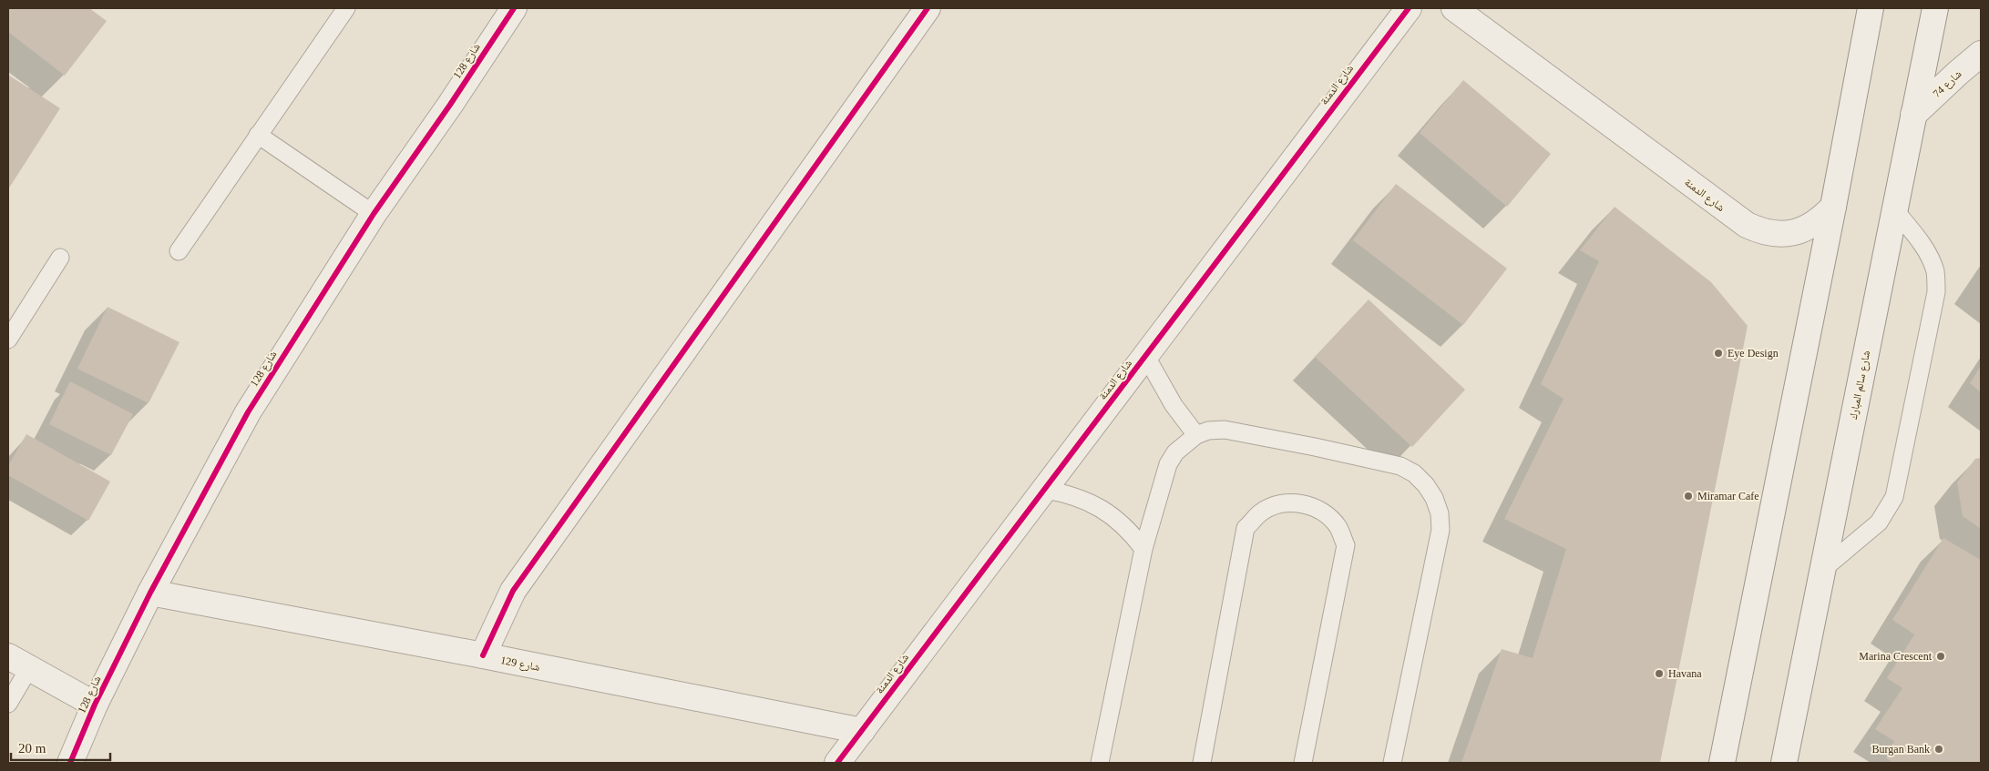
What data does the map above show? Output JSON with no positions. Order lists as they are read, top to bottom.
{
  "streets": {
    "street": [
      "شارع 128",
      "شارع 74",
      "شارع الدمنة",
      "شارع سالم المبارك",
      "شارع 129"
    ]
  },
  "crossings": [
    ["شارع 128", "شارع 129"],
    ["شارع 74", "شارع سالم المبارك"],
    ["شارع الدمنة", "شارع 129"]
  ],
  "places": [
    "Eye Design",
    "Miramar Cafe",
    "Marina Crescent",
    "Havana",
    "Burgan Bank"
  ],
  "scale_bar": "20 m"
}
